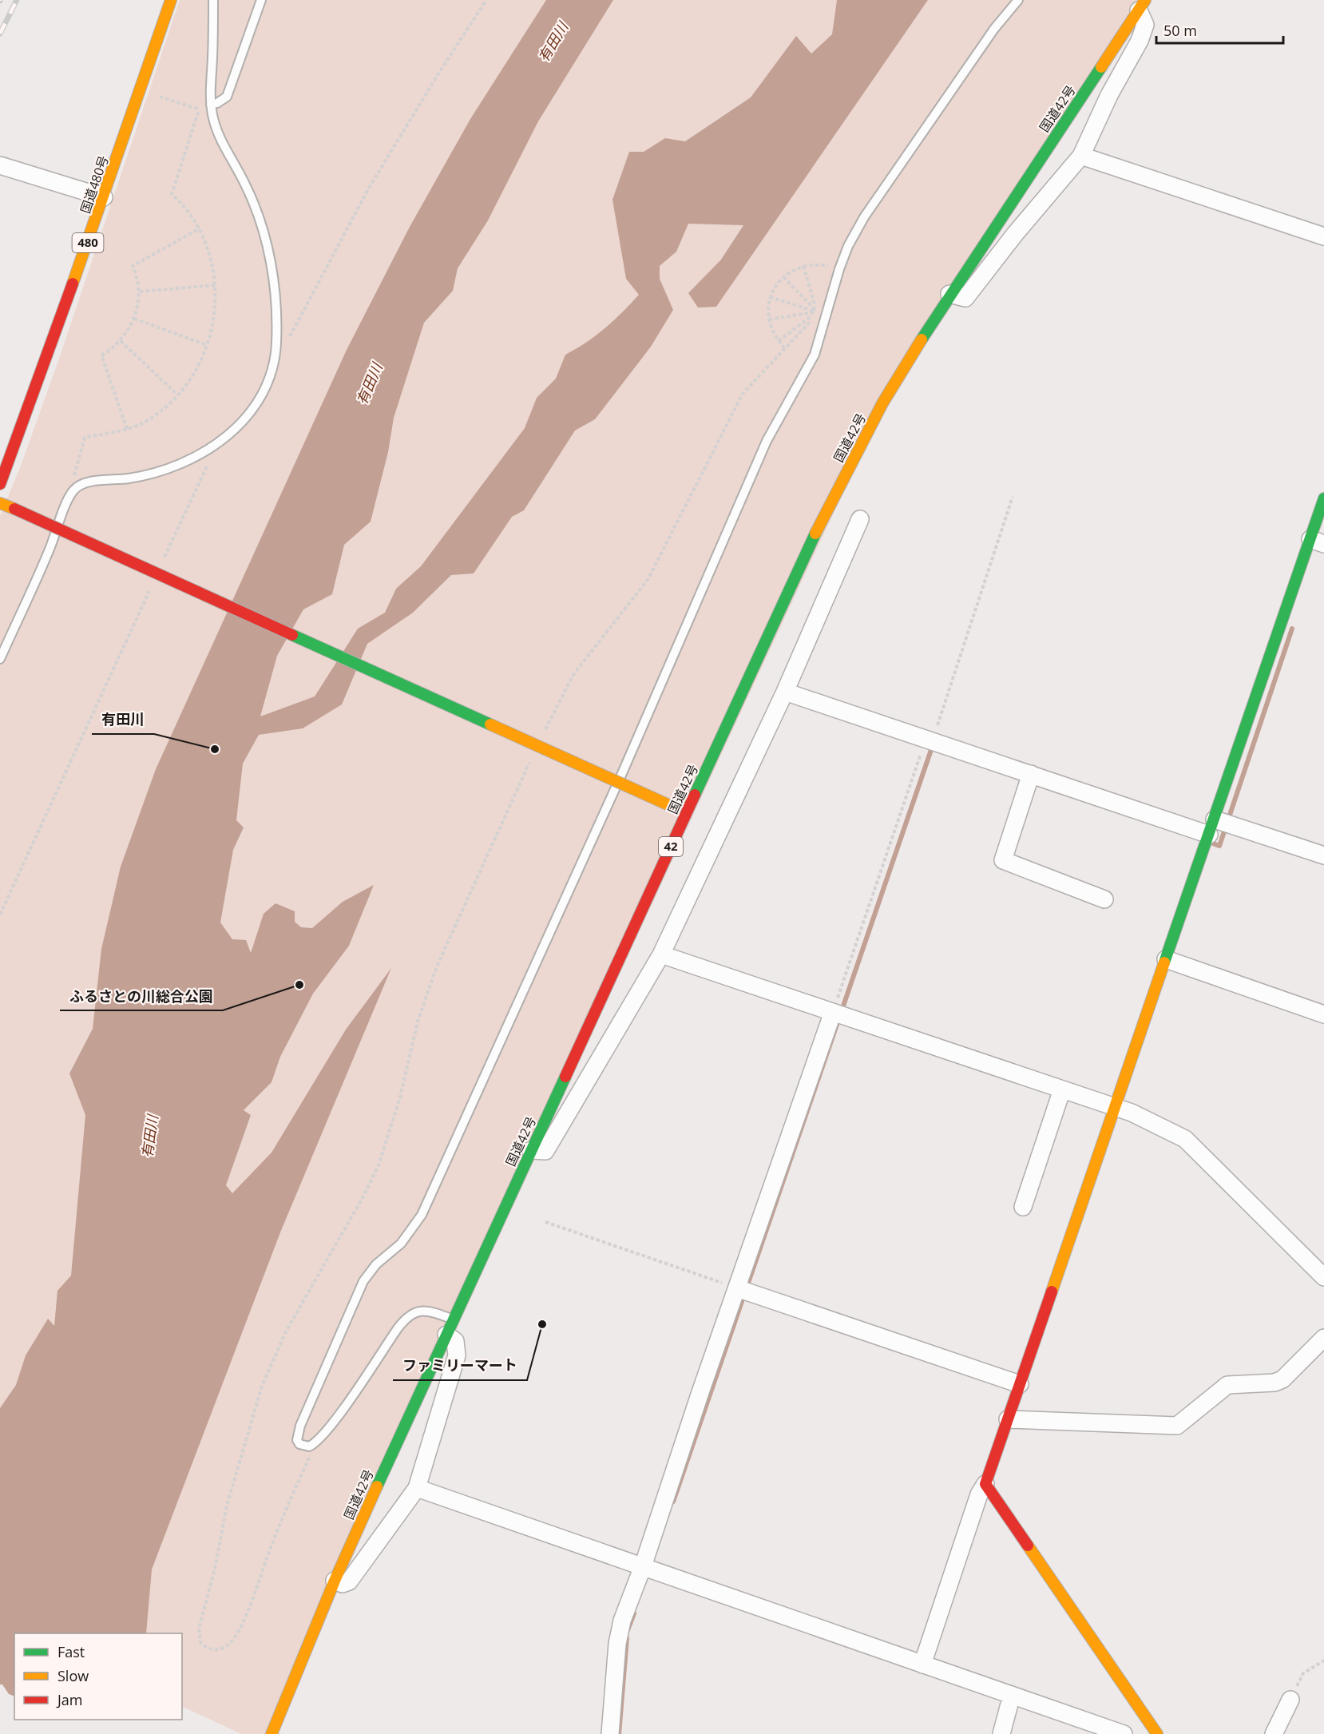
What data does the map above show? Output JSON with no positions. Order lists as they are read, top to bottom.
{
  "streets": {
    "main road": [
      "国道42号",
      "国道480号",
      "480",
      "42"
    ]
  },
  "water": ["有田川"],
  "places": ["有田川", "ふるさとの川総合公園", "ファミリーマート"],
  "legend": ["Fast", "Slow", "Jam"],
  "scale_bar": "50 m"
}
